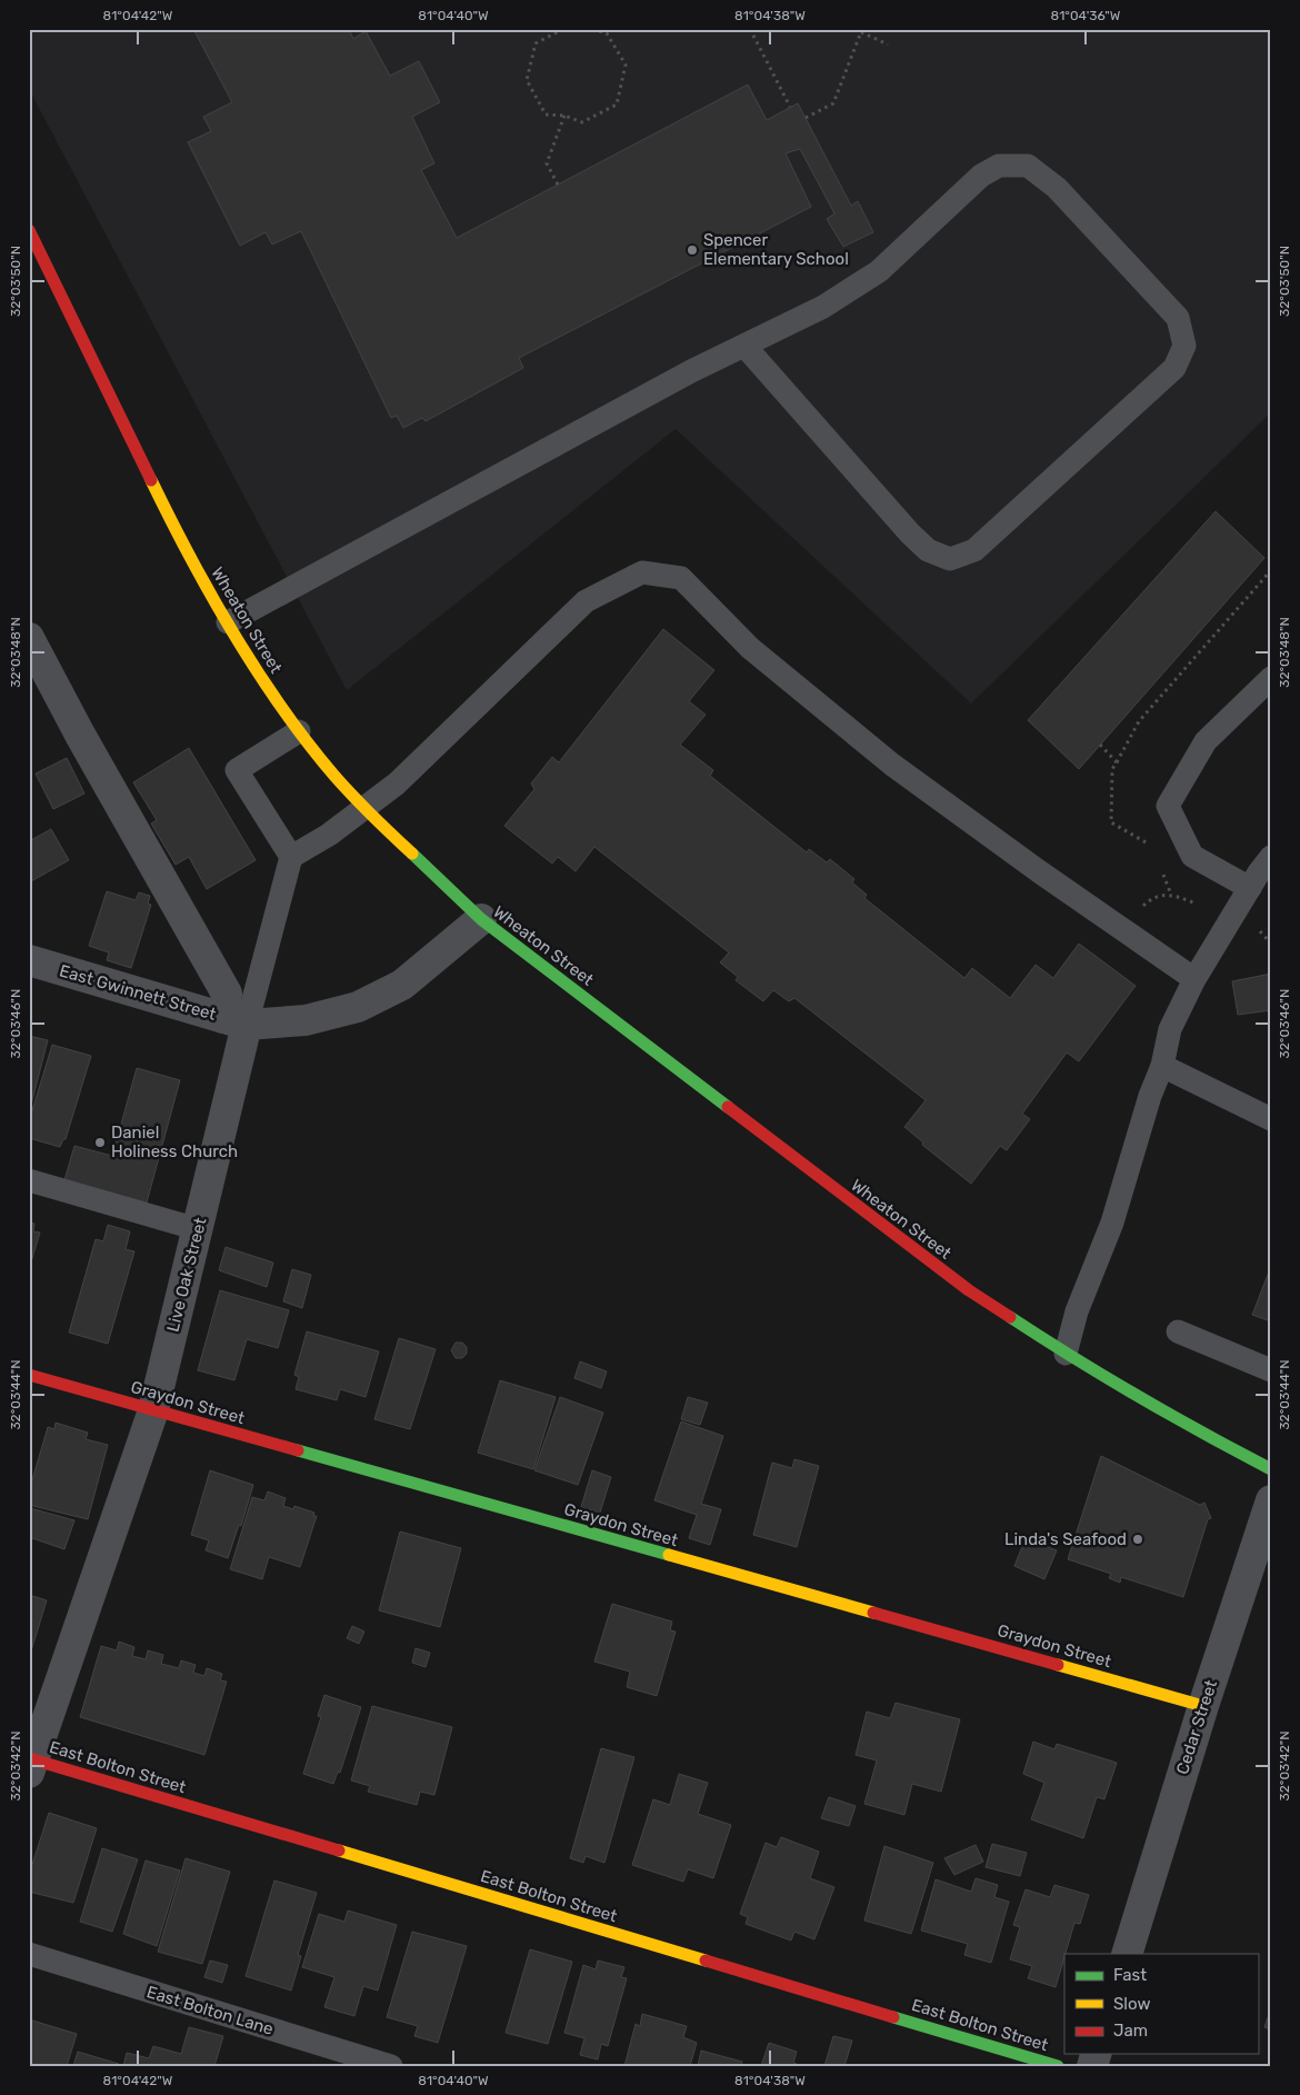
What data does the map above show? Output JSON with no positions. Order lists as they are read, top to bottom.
{
  "streets": {
    "street": [
      "Wheaton Street",
      "East Gwinnett Street",
      "Live Oak Street",
      "Graydon Street",
      "Cedar Street",
      "East Bolton Street"
    ],
    "lane": ["East Bolton Lane"]
  },
  "crossings": [
    ["East Gwinnett Street", "Live Oak Street"],
    ["Live Oak Street", "Graydon Street"],
    ["Live Oak Street", "East Bolton Street"],
    ["Graydon Street", "Cedar Street"]
  ],
  "places": ["Spencer Elementary School", "Daniel Holiness Church", "Linda's Seafood"],
  "legend": ["Fast", "Slow", "Jam"],
  "coordinates": [
    "81°04'42\"W",
    "81°04'40\"W",
    "81°04'38\"W",
    "81°04'36\"W",
    "32°03'50\"N",
    "32°03'48\"N",
    "32°03'46\"N",
    "32°03'44\"N",
    "32°03'42\"N"
  ]
}
